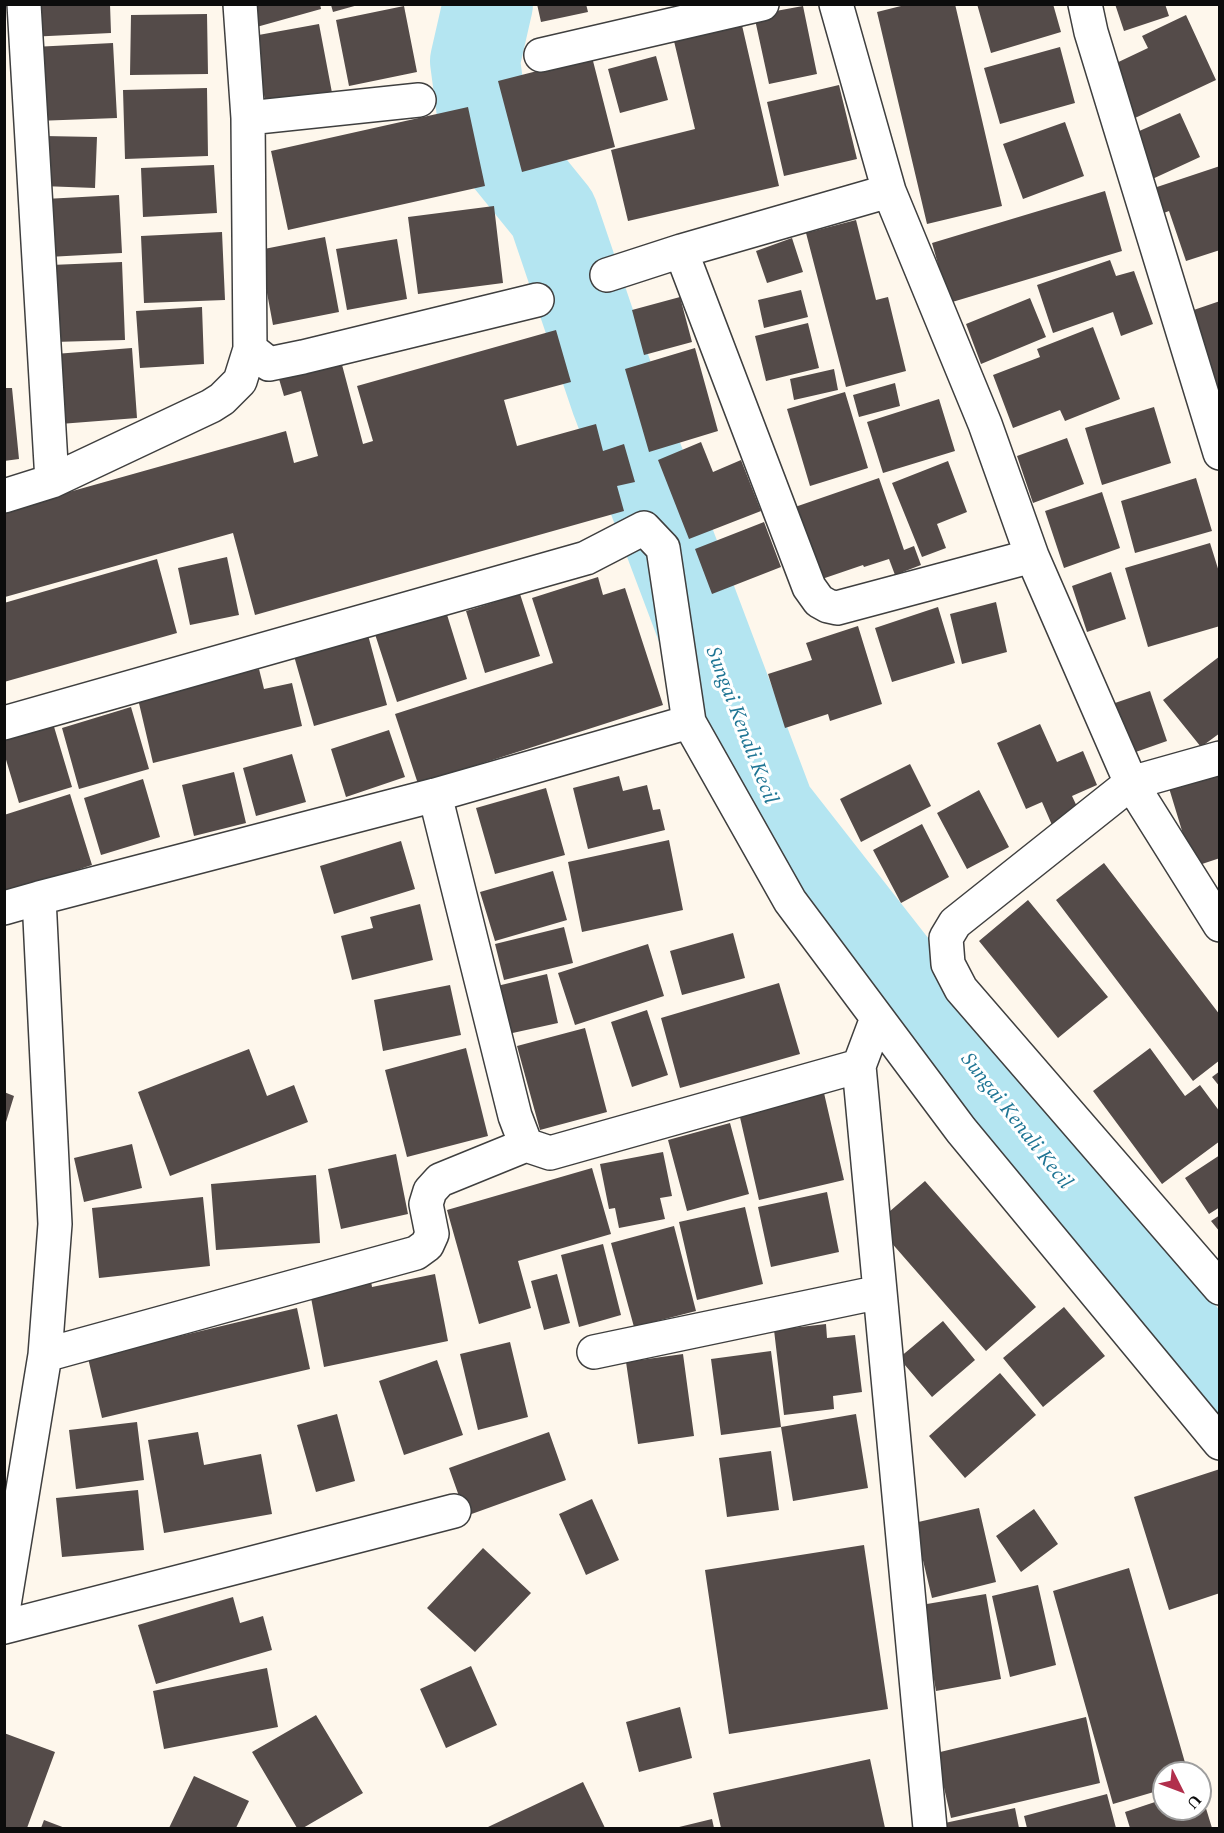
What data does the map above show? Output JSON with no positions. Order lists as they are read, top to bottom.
{
  "water": ["Sungai Kenali Kecil"],
  "north": "bottom right"
}
